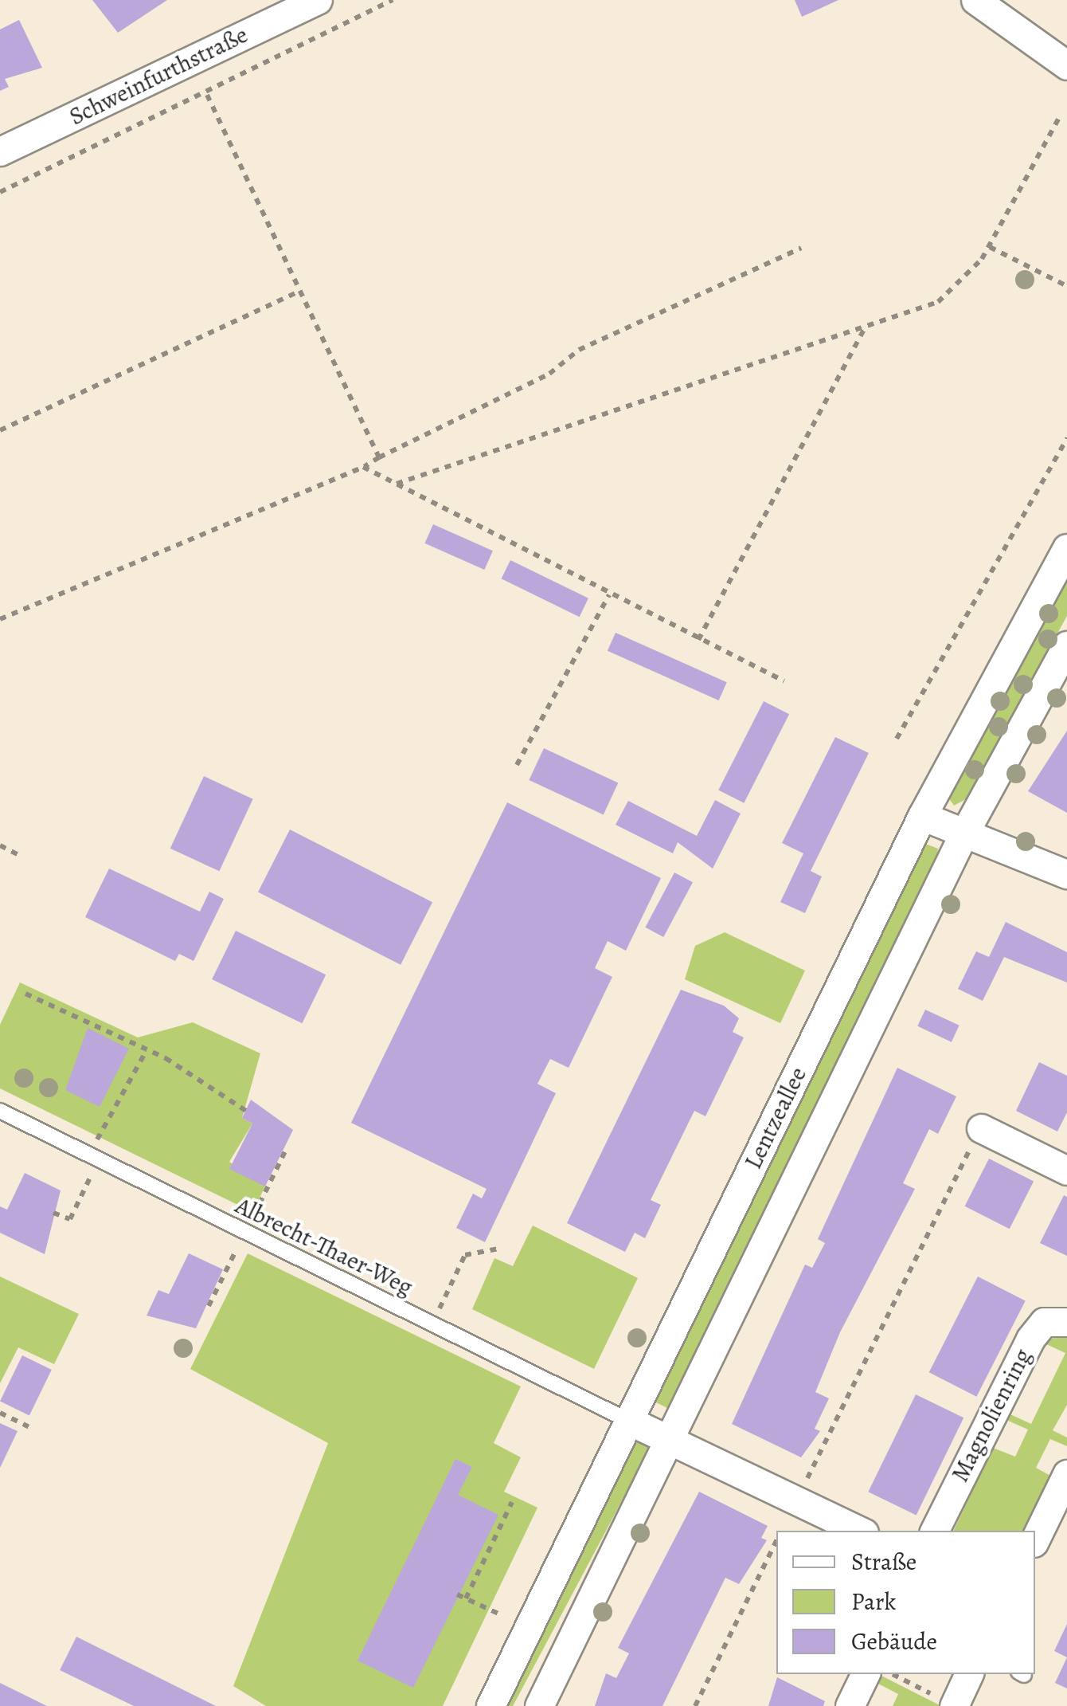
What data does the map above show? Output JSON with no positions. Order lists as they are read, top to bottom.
{
  "streets": {
    "street": ["Schweinfurthstraße", "Lentzeallee", "Magnolienring"],
    "lane": ["Albrecht-Thaer-Weg"]
  },
  "crossings": [
    ["Lentzeallee", "Albrecht-Thaer-Weg"]
  ],
  "legend": ["Straße", "Park", "Gebäude"]
}
